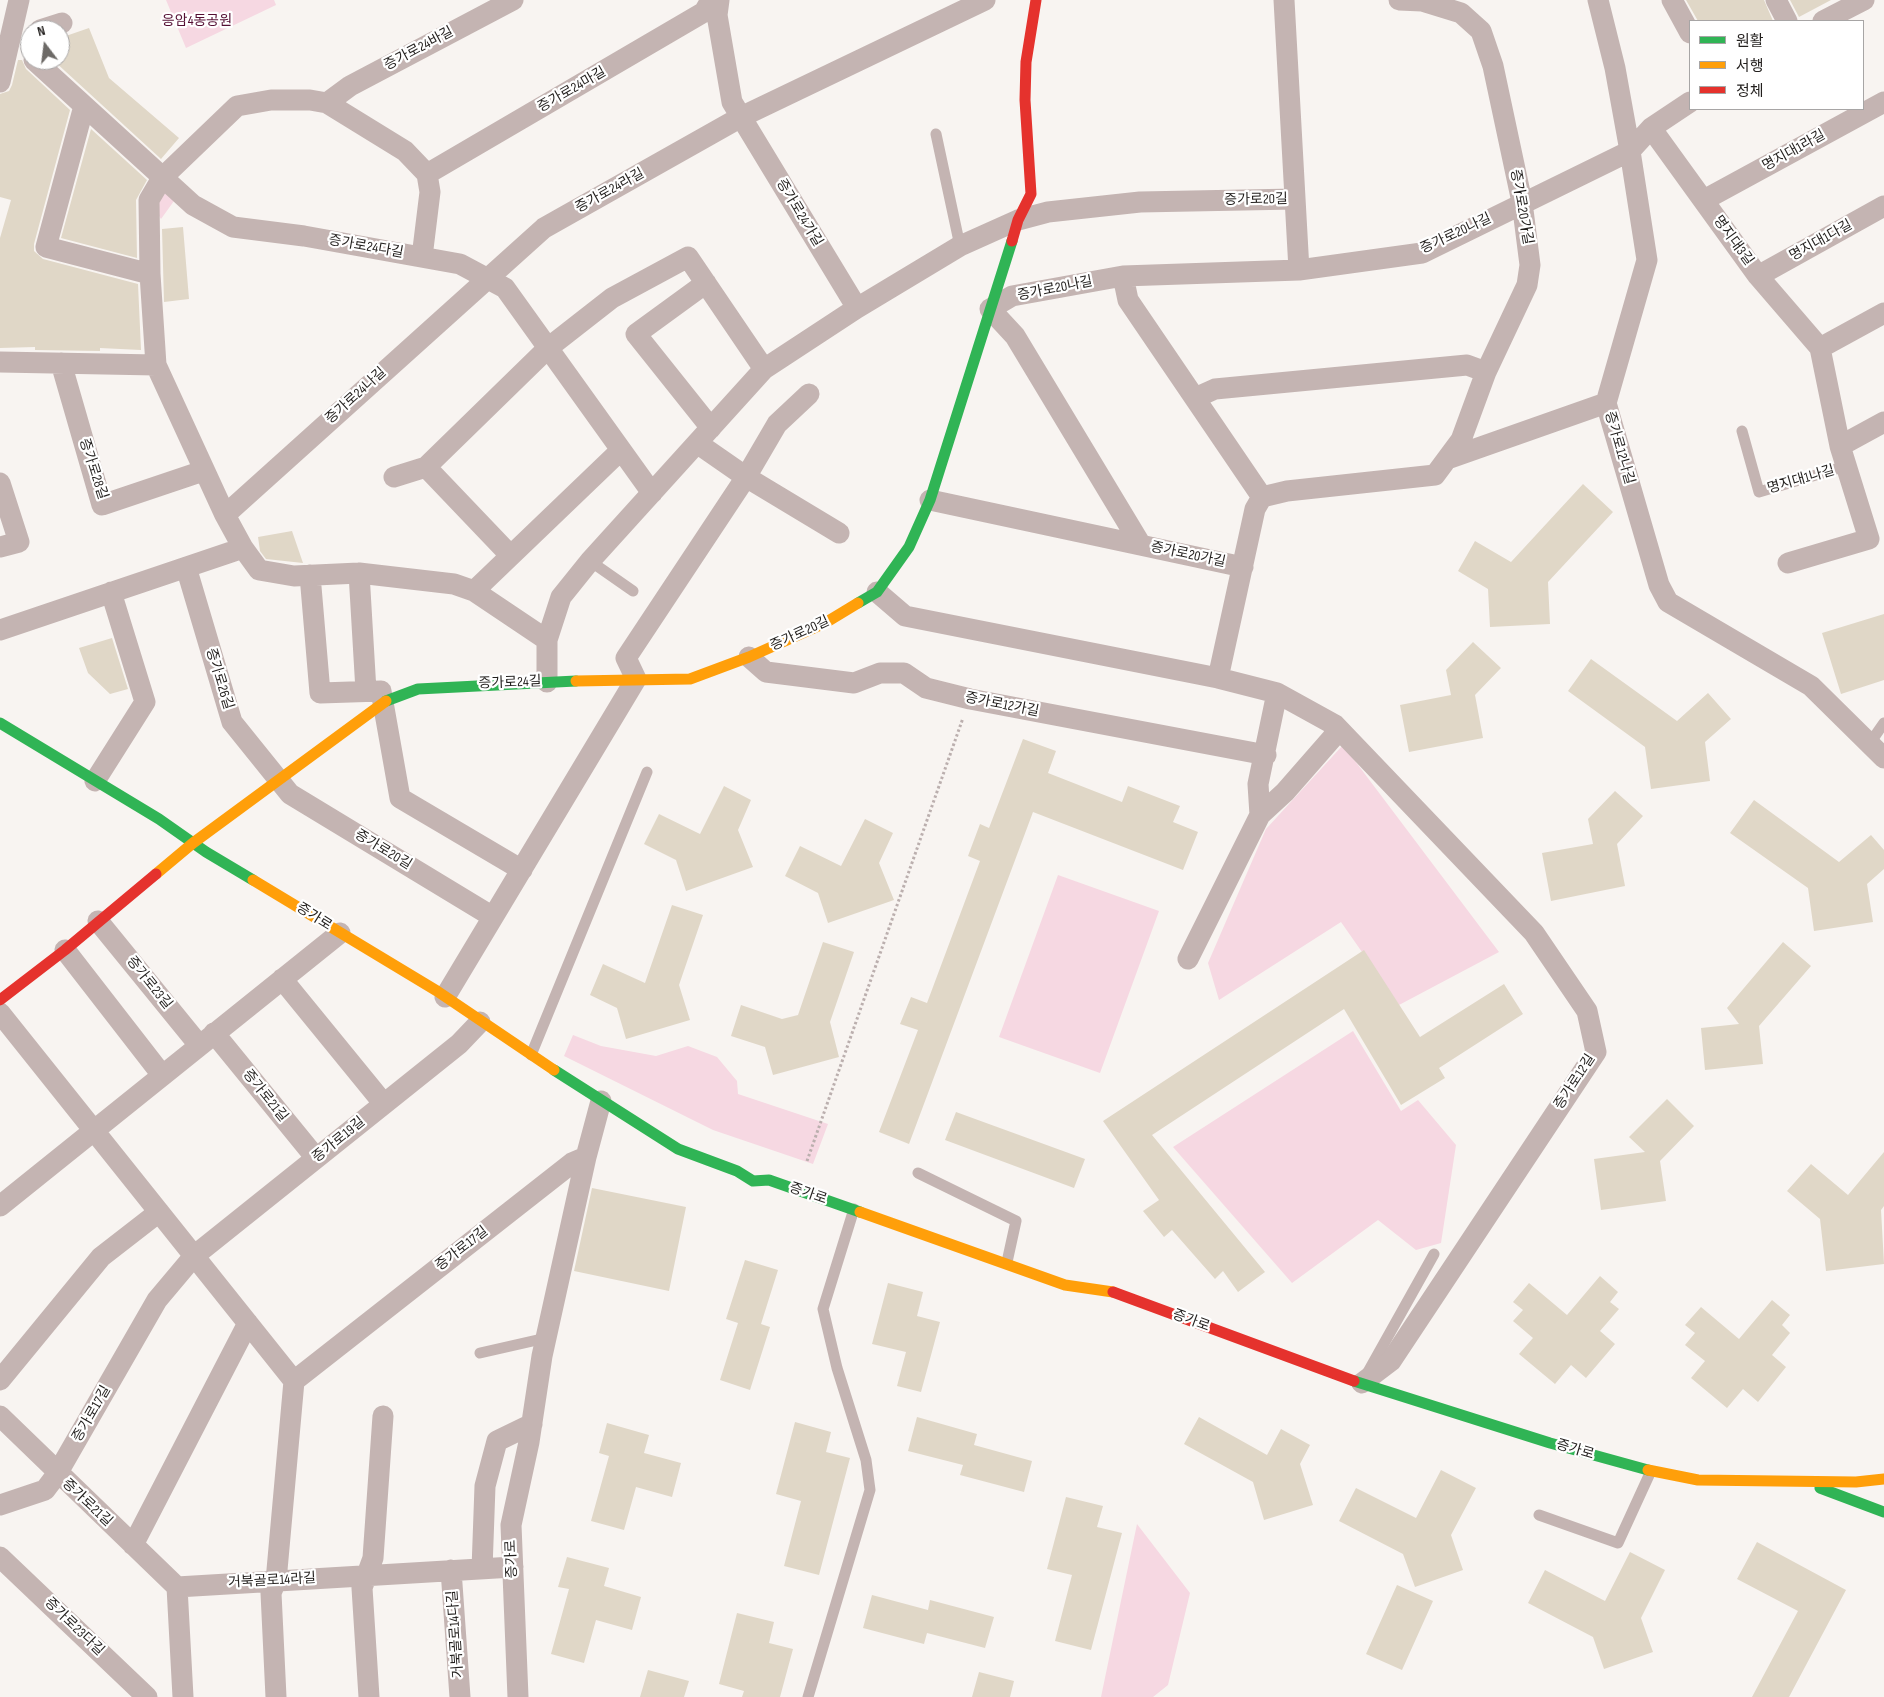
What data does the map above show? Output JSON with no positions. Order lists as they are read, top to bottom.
{
  "streets": {
    "main road": ["증가로20길", "증가로24길", "증가로"],
    "street": [
      "증가로24바길",
      "증가로24마길",
      "명지대1라길",
      "증가로24라길",
      "증가로20가길",
      "증가로24가길",
      "증가로20나길",
      "명지대3길",
      "명지대1다길",
      "증가로24다길",
      "증가로24나길",
      "증가로12나길",
      "증가로28길",
      "명지대1나길",
      "증가로26길",
      "증가로12가길",
      "증가로23길",
      "증가로12길",
      "증가로21길",
      "증가로19길",
      "증가로17길",
      "거북골로14라길",
      "증가로23다길",
      "거북골로14다길"
    ]
  },
  "crossings": [
    ["명지대1라길", "명지대3길"],
    ["증가로24라길", "증가로24가길"],
    ["증가로24라길", "증가로24다길"],
    ["증가로24라길", "증가로24나길"],
    ["증가로20길", "증가로20가길"],
    ["증가로20길", "증가로20나길"],
    ["증가로20길", "증가로26길"],
    ["증가로20길", "증가로24길"],
    ["증가로20길", "증가로12가길"],
    ["증가로20가길", "증가로20나길"],
    ["증가로20가길", "증가로12나길"],
    ["증가로20나길", "증가로12나길"],
    ["명지대3길", "명지대1다길"],
    ["명지대3길", "명지대1나길"],
    ["증가로24다길", "증가로24나길"],
    ["증가로26길", "증가로24길"],
    ["증가로24길", "증가로"],
    ["증가로", "증가로12길"],
    ["증가로", "증가로19길"],
    ["증가로", "증가로17길"],
    ["증가로", "거북골로14라길"],
    ["증가로23길", "증가로21길"],
    ["증가로21길", "증가로19길"],
    ["증가로21길", "증가로17길"],
    ["증가로21길", "거북골로14라길"],
    ["증가로19길", "증가로17길"],
    ["거북골로14라길", "거북골로14다길"]
  ],
  "parks": ["응암4동공원"],
  "legend": ["원활", "서행", "정체"],
  "north": "top"
}
